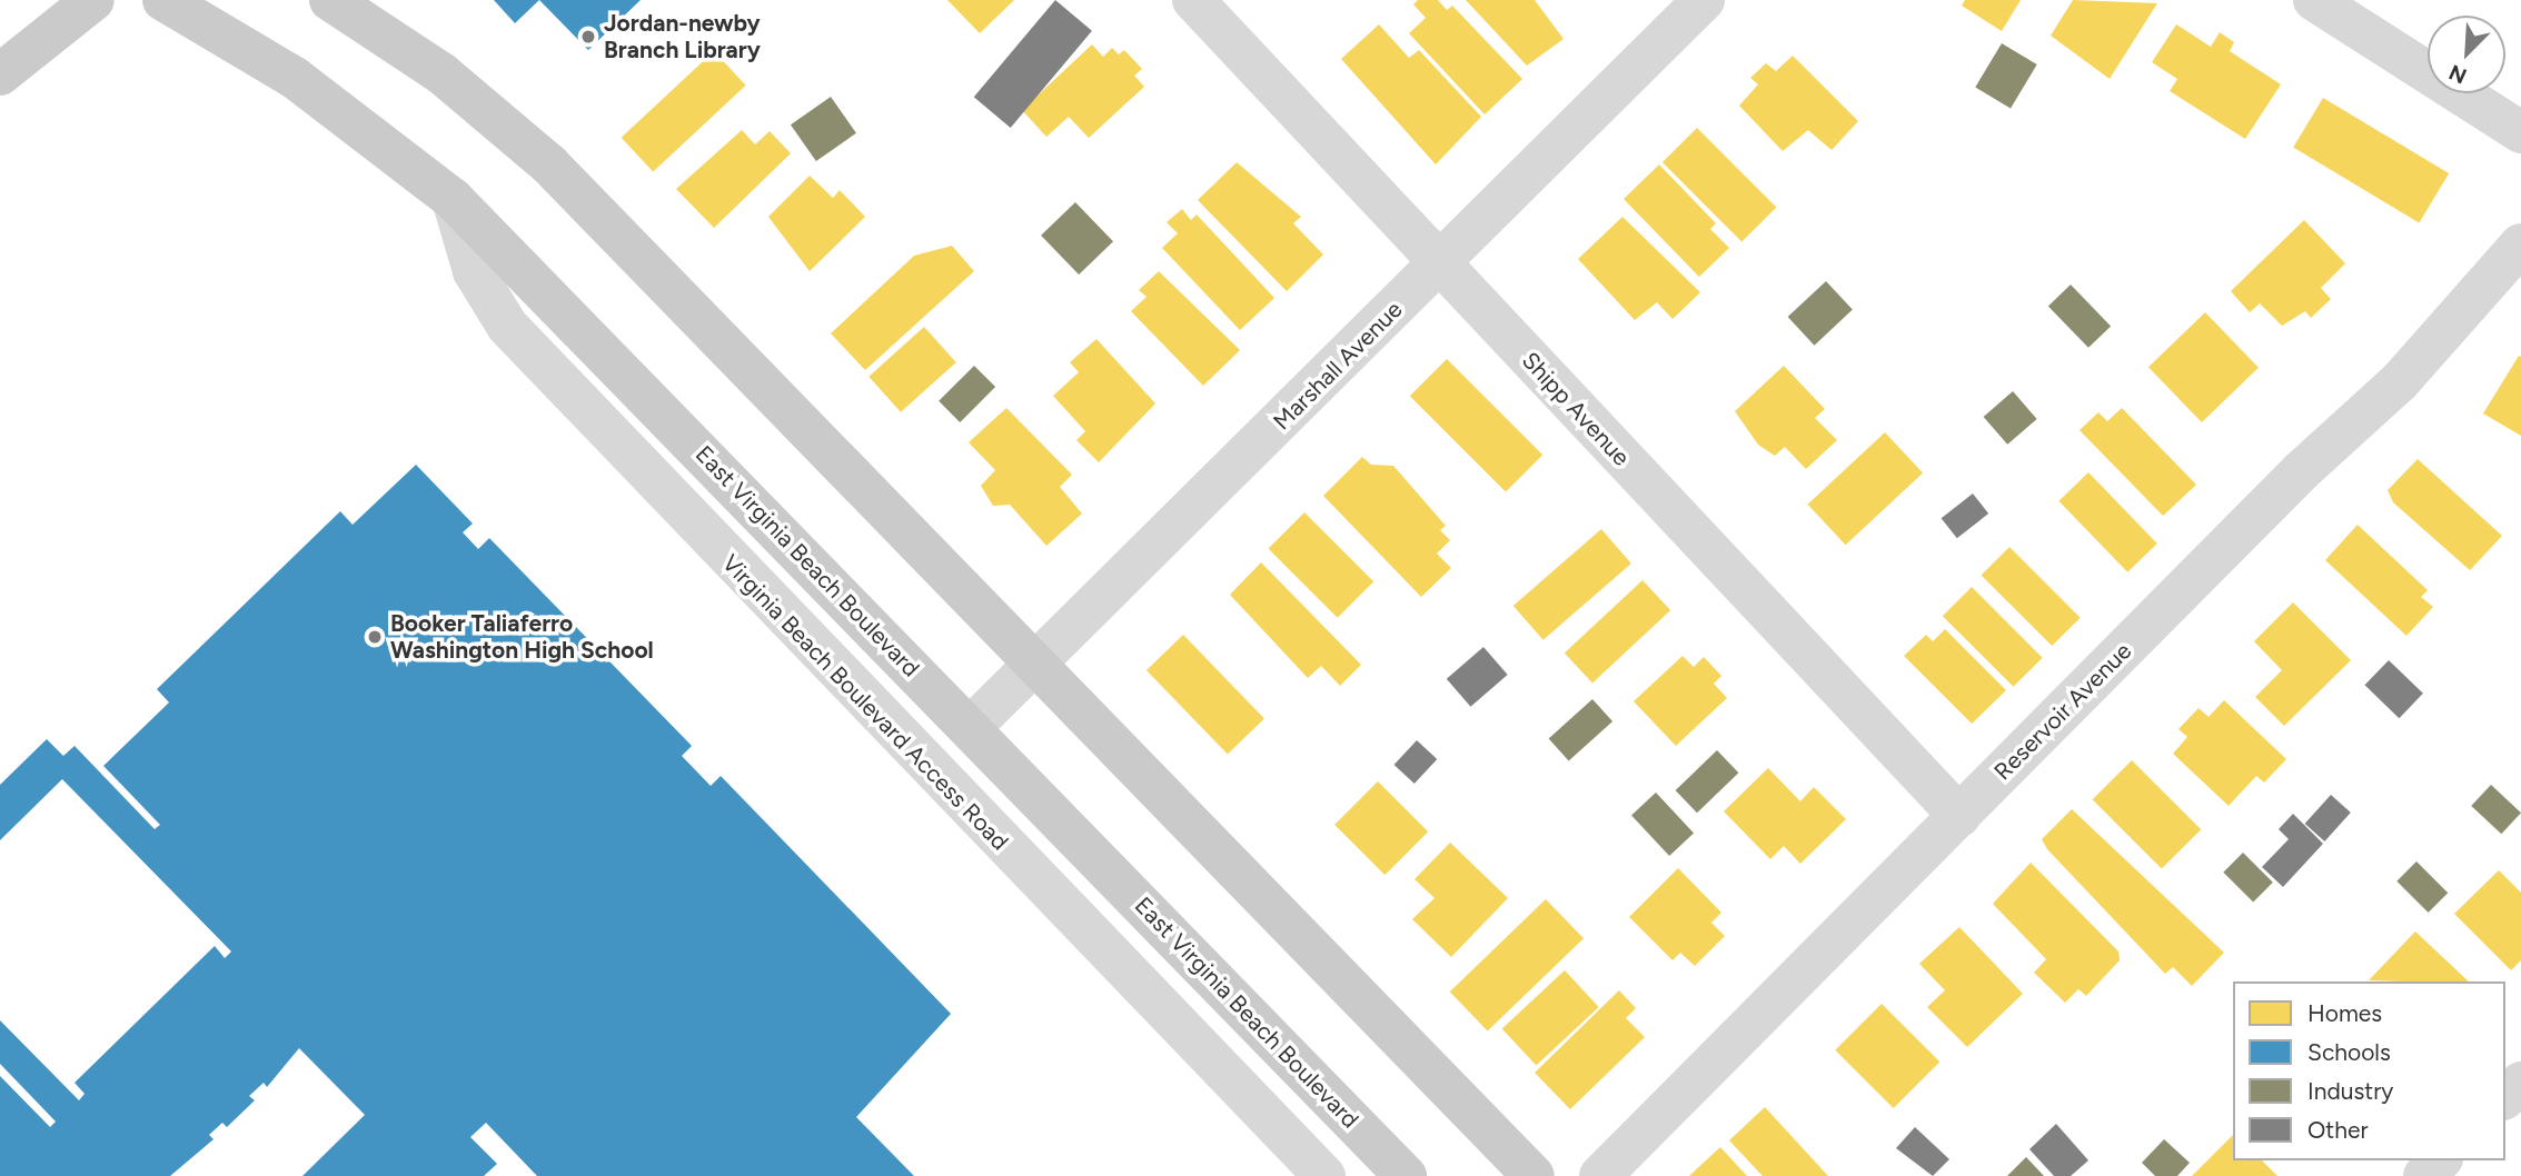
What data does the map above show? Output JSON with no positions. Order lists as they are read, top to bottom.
{
  "streets": {
    "main road": ["East Virginia Beach Boulevard"],
    "street": [
      "Marshall Avenue",
      "Shipp Avenue",
      "Virginia Beach Boulevard Access Road",
      "Reservoir Avenue"
    ]
  },
  "crossings": [
    ["Marshall Avenue", "Shipp Avenue"],
    ["Marshall Avenue", "East Virginia Beach Boulevard"],
    ["Shipp Avenue", "Reservoir Avenue"],
    ["East Virginia Beach Boulevard", "Virginia Beach Boulevard Access Road"]
  ],
  "places": ["Jordan-newby Branch Library", "Booker Taliaferro Washington High School"],
  "legend": [
    "Homes",
    "Schools",
    "Industry",
    "Other"
  ],
  "north": "bottom left"
}
